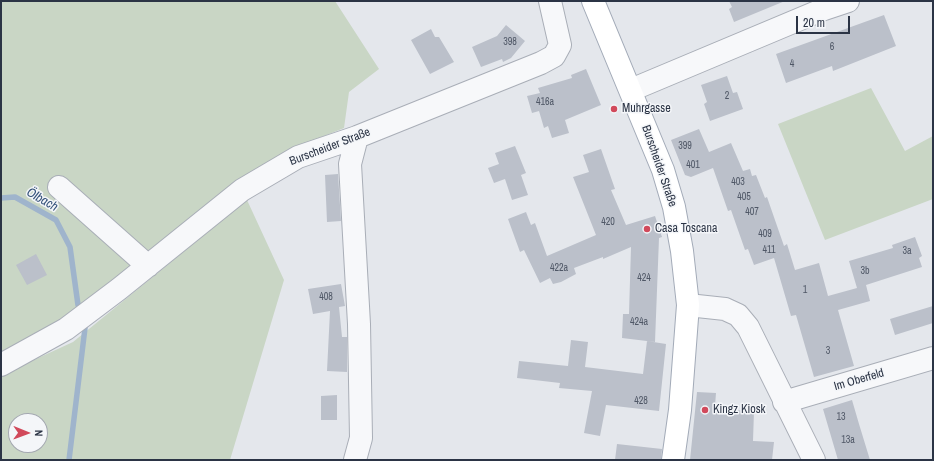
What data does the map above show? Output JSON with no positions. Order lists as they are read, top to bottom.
{
  "streets": {
    "main road": ["Burscheider Straße"],
    "street": ["Im Oberfeld"]
  },
  "water": ["Ölbach"],
  "places": ["Muhrgasse", "Casa Toscana", "Kingz Kiosk"],
  "house_numbers": [
    "398",
    "6",
    "4",
    "2",
    "416a",
    "399",
    "401",
    "403",
    "405",
    "407",
    "420",
    "409",
    "411",
    "3a",
    "422a",
    "3b",
    "424",
    "1",
    "408",
    "424a",
    "3",
    "428",
    "13",
    "13a"
  ],
  "scale_bar": "20 m",
  "north": "right"
}
